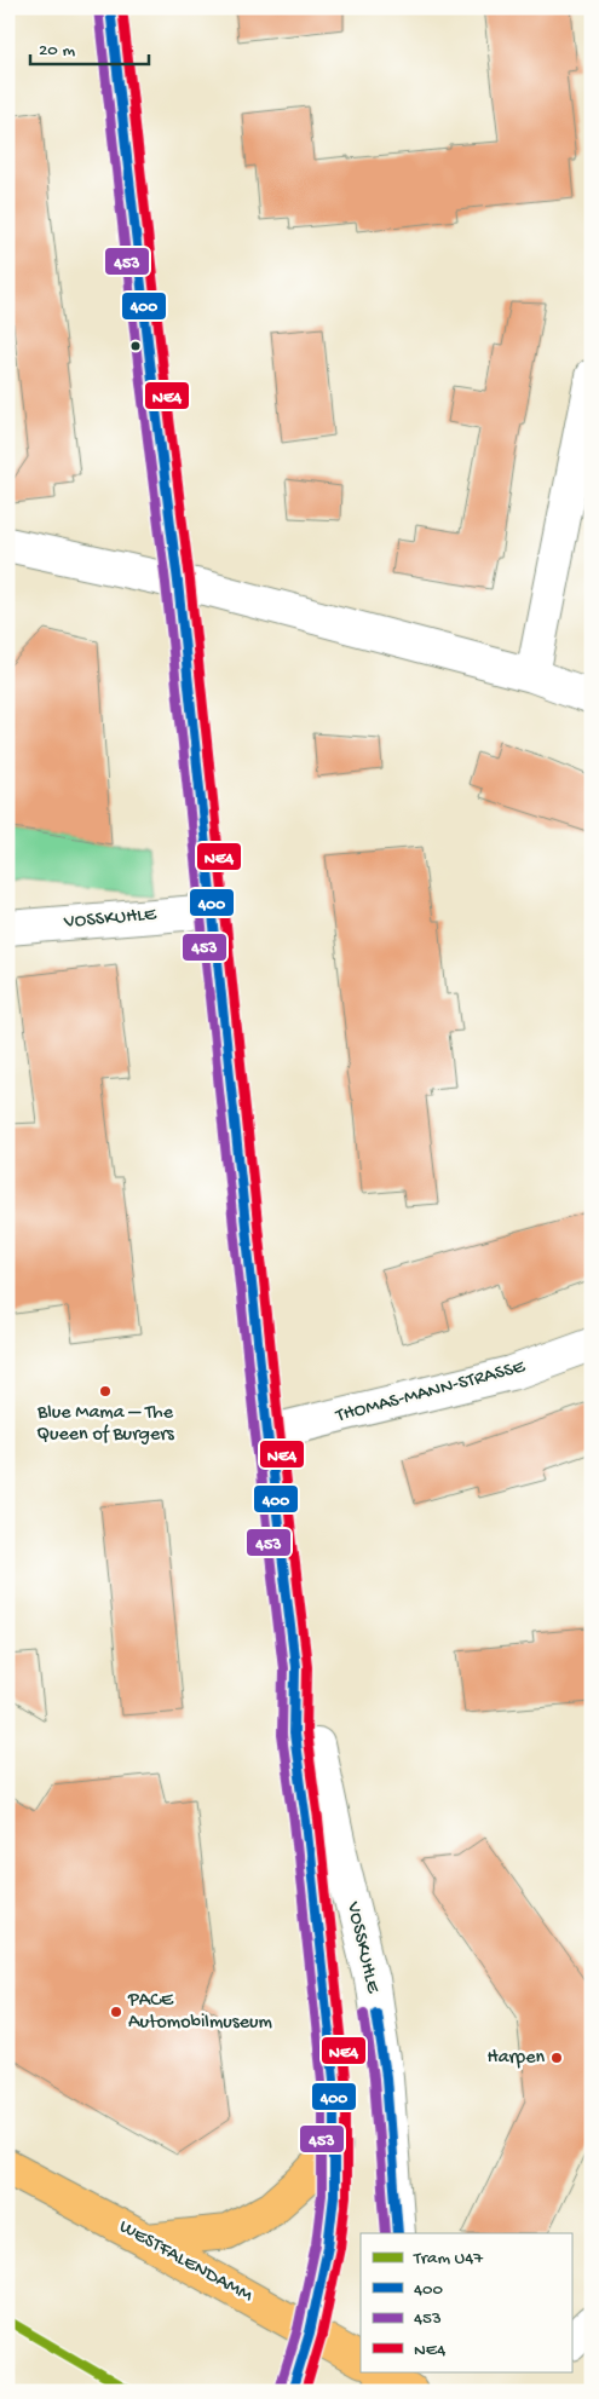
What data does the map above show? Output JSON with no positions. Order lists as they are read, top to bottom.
{
  "streets": {
    "main road": ["WESTFALENDAMM"],
    "street": ["VOSSKUHLE", "THOMAS-MANN-STRASSE"]
  },
  "crossings": [
    ["VOSSKUHLE", "THOMAS-MANN-STRASSE"],
    ["VOSSKUHLE", "WESTFALENDAMM"]
  ],
  "places": ["Blue Mama – The Queen of Burgers", "PACE Automobilmuseum", "Harpen"],
  "lines": [
    "transit line 400",
    "transit line NE4",
    "transit line 453",
    "tram line U47"
  ],
  "legend": [
    "Tram U47",
    "400",
    "453",
    "NE4"
  ],
  "scale_bar": "20 m"
}
